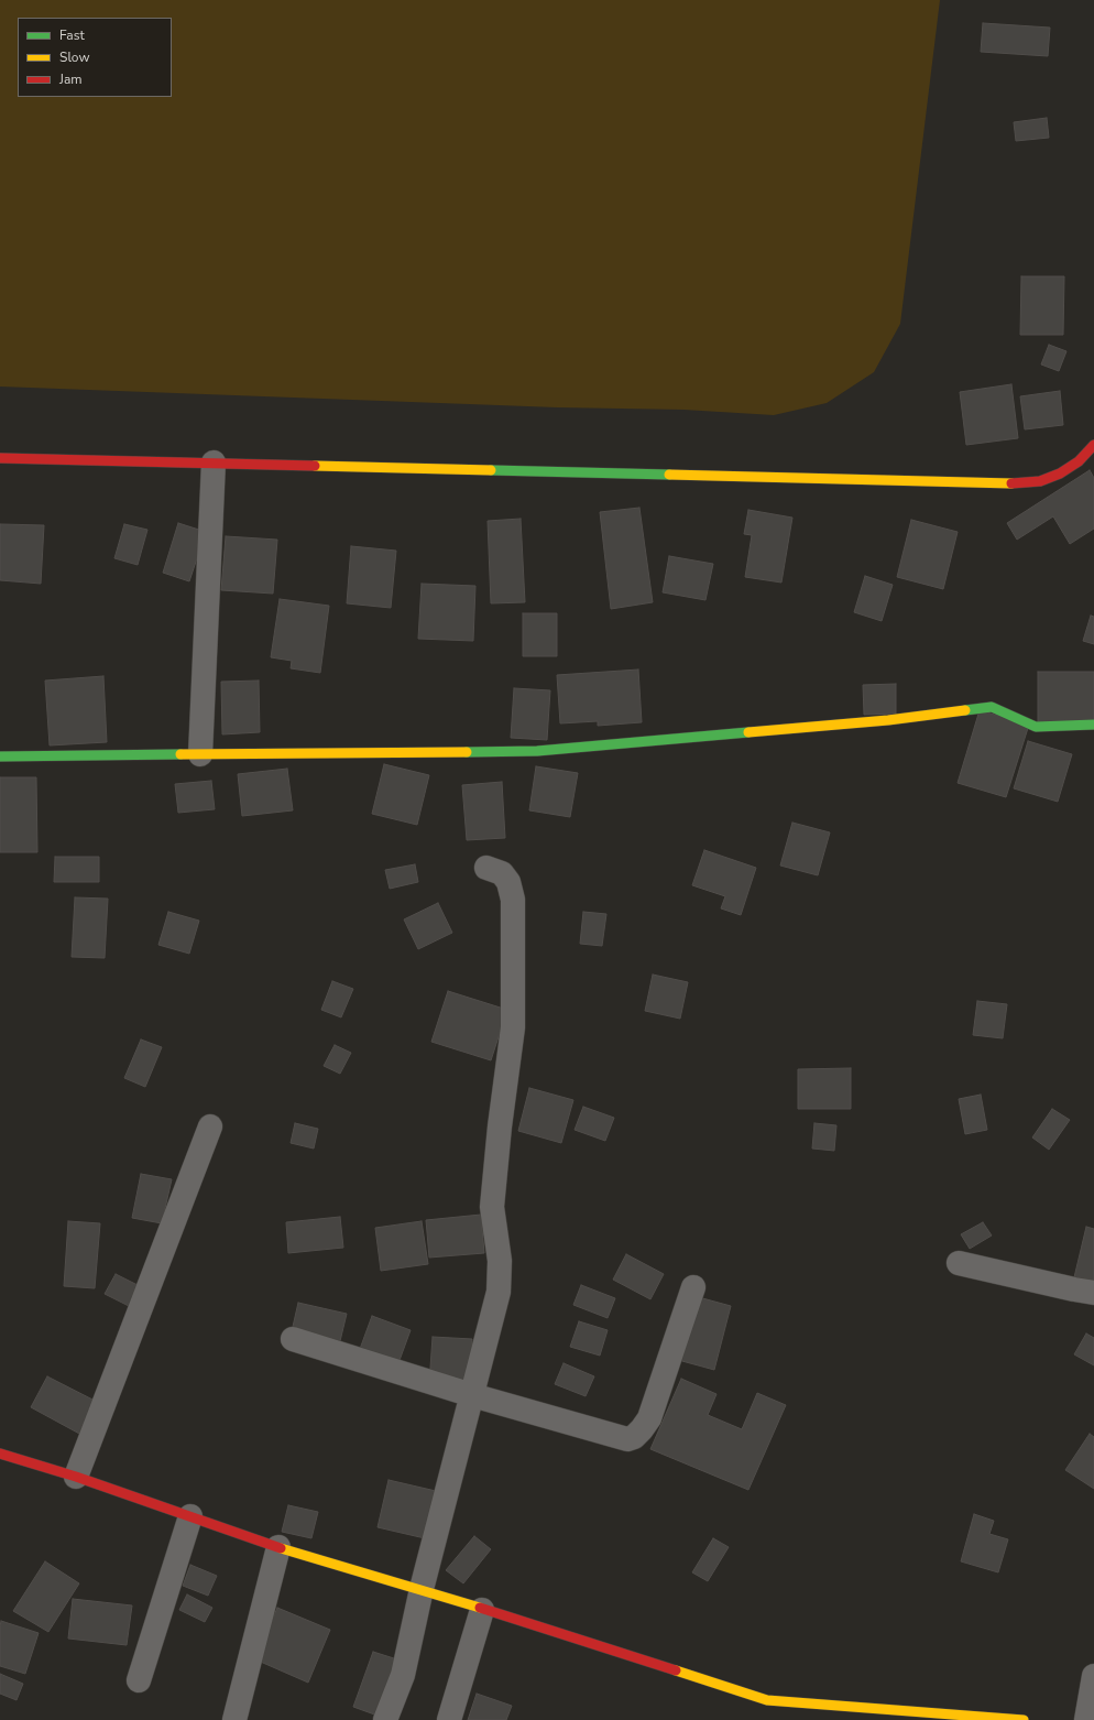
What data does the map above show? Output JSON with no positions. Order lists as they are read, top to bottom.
{
  "legend": ["Fast", "Slow", "Jam"]
}
